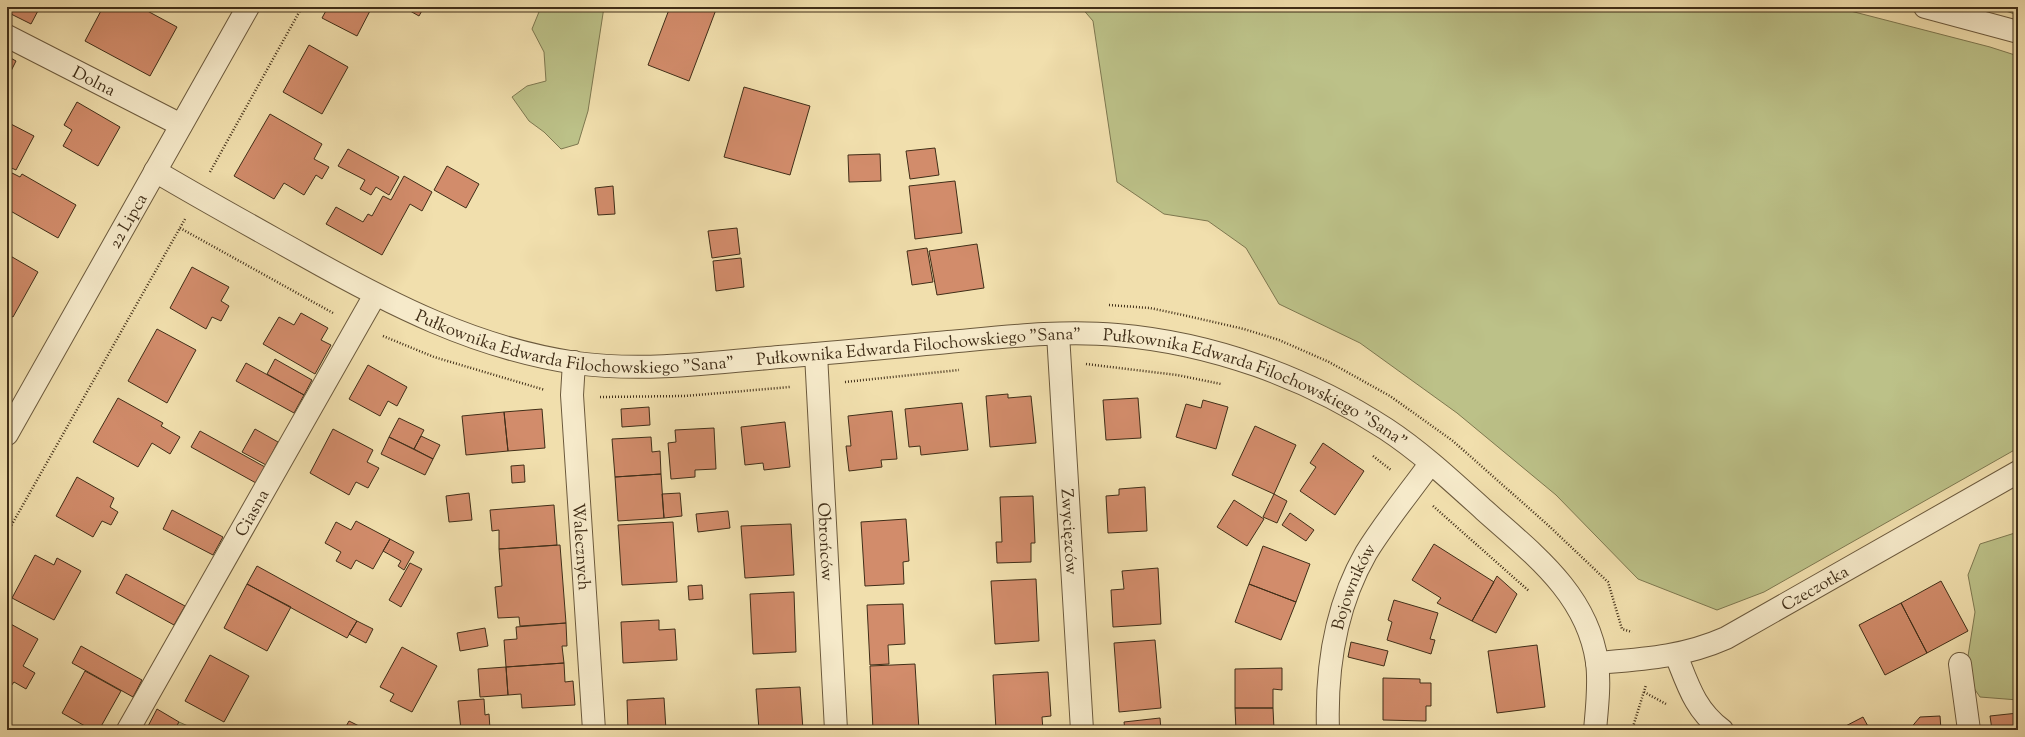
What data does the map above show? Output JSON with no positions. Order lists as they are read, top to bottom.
{
  "streets": {
    "street": [
      "Dolna",
      "22 Lipca",
      "Pułkownika Edwarda Filochowskiego \"Sana\"",
      "Ciasna",
      "Zwycięzców",
      "Obrońców",
      "Walecznych",
      "Czeczotka",
      "Bojowników"
    ]
  },
  "crossings": [
    ["Dolna", "22 Lipca"],
    ["22 Lipca", "Pułkownika Edwarda Filochowskiego \"Sana\""],
    ["Pułkownika Edwarda Filochowskiego \"Sana\"", "Ciasna"],
    ["Pułkownika Edwarda Filochowskiego \"Sana\"", "Zwycięzców"],
    ["Pułkownika Edwarda Filochowskiego \"Sana\"", "Obrońców"],
    ["Pułkownika Edwarda Filochowskiego \"Sana\"", "Walecznych"],
    ["Pułkownika Edwarda Filochowskiego \"Sana\"", "Czeczotka"],
    ["Pułkownika Edwarda Filochowskiego \"Sana\"", "Bojowników"]
  ]
}
